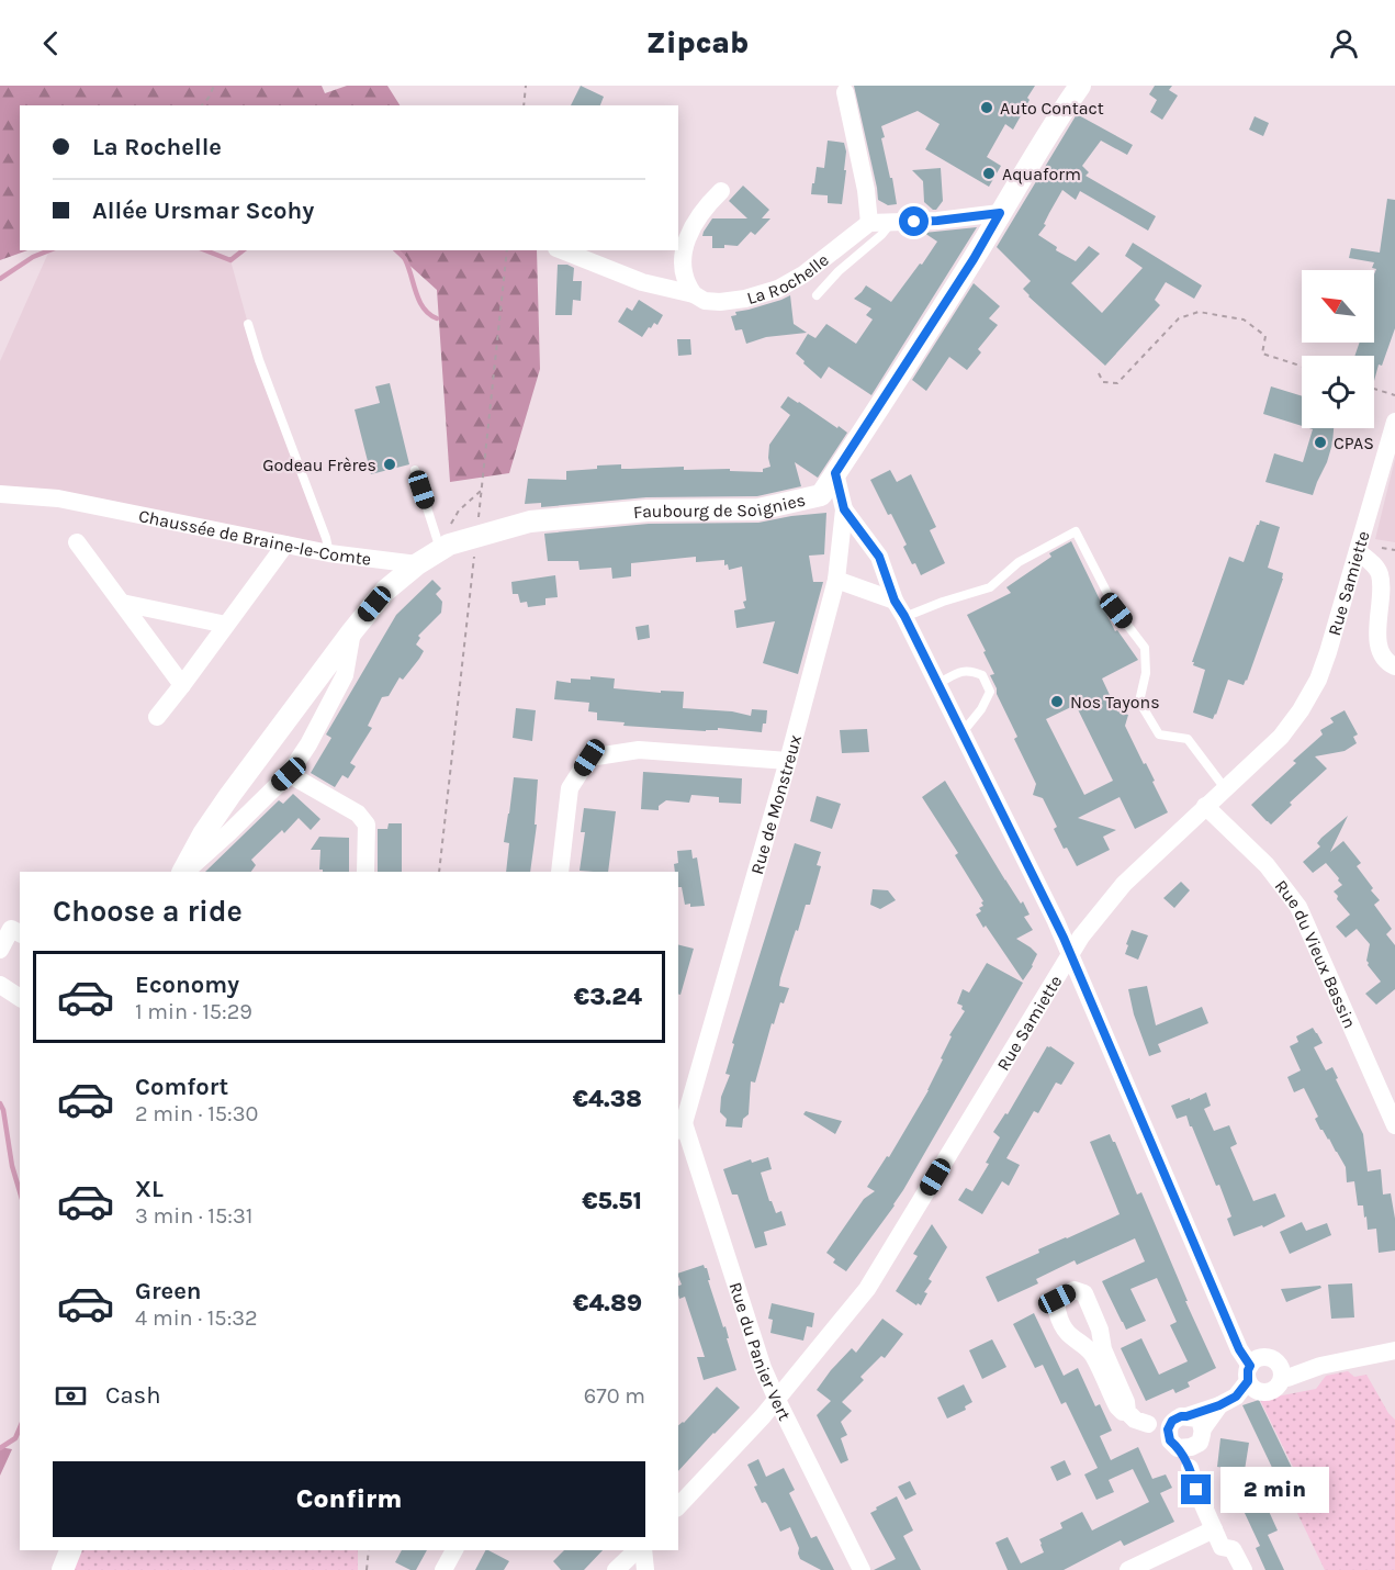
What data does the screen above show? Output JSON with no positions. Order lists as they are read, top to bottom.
{
  "streets": {
    "street": [
      "La Rochelle",
      "Faubourg de Soignies",
      "Chaussée de Braine-le-Comte",
      "Rue Samiette",
      "Rue de Monstreux",
      "Rue du Vieux Bassin",
      "Rue du Panier Vert"
    ]
  },
  "crossings": [
    ["Faubourg de Soignies", "Chaussée de Braine-le-Comte"],
    ["Faubourg de Soignies", "Rue de Monstreux"],
    ["Rue Samiette", "Rue du Vieux Bassin"],
    ["Rue Samiette", "Rue du Panier Vert"],
    ["Rue de Monstreux", "Rue du Panier Vert"]
  ],
  "places": [
    "Auto Contact",
    "Aquaform",
    "CPAS",
    "Godeau Frères",
    "Nos Tayons"
  ],
  "north": "top left",
  "page": {
    "header": "Zipcab",
    "banner": ["La Rochelle", "Allée Ursmar Scohy"],
    "heading": "Choose a ride",
    "list": [
      {
        "name": "Economy",
        "note": "1 min · 15:29",
        "value": "€3.24"
      },
      {
        "name": "Comfort",
        "note": "2 min · 15:30",
        "value": "€4.38"
      },
      {
        "name": "XL",
        "note": "3 min · 15:31",
        "value": "€5.51"
      },
      {
        "name": "Green",
        "note": "4 min · 15:32",
        "value": "€4.89"
      }
    ],
    "pay": ["Cash", "670 m"],
    "buttons": "Confirm",
    "bubble": "2 min"
  }
}
